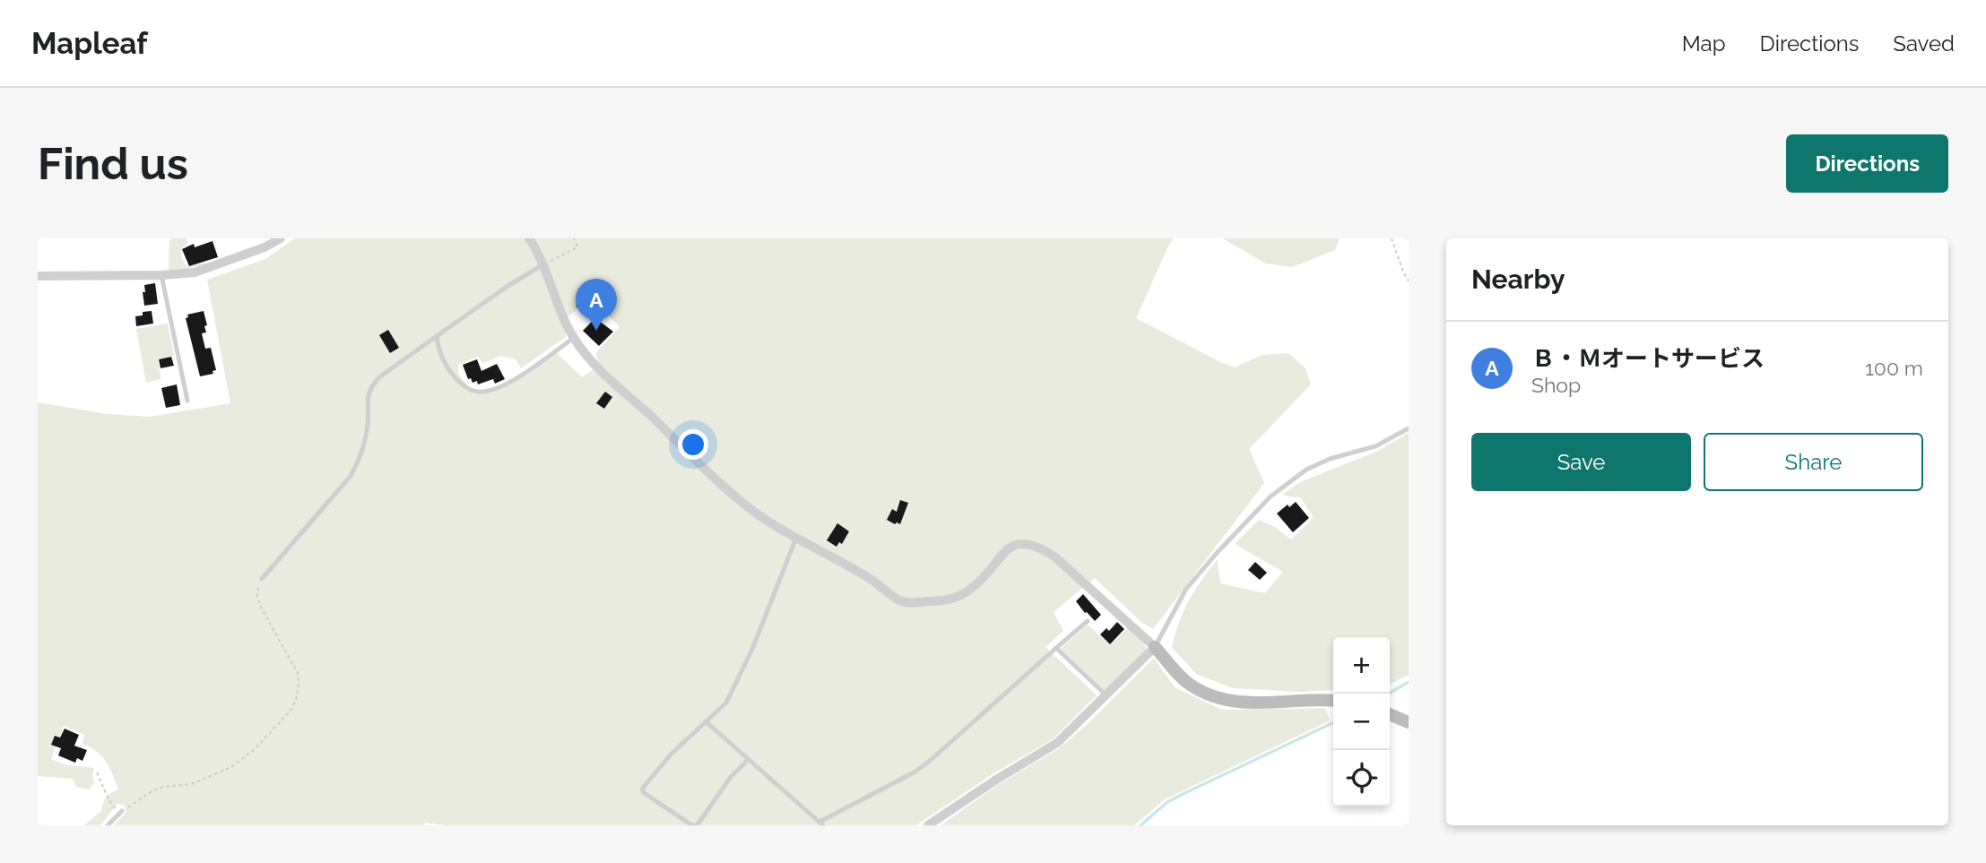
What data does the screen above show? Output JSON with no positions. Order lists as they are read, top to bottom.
{
  "page": {
    "header": "Mapleaf",
    "nav": ["Map", "Directions", "Saved"],
    "buttons": [
      "Directions",
      ["Save", "Share"]
    ],
    "title": "Find us",
    "heading": "Nearby",
    "pins": "A",
    "list": [
      {
        "mark": "A",
        "name": "Ｂ・Ｍオートサービス",
        "note": "Shop",
        "value": "100 m"
      }
    ],
    "map_buttons": ["+", "−"]
  }
}
